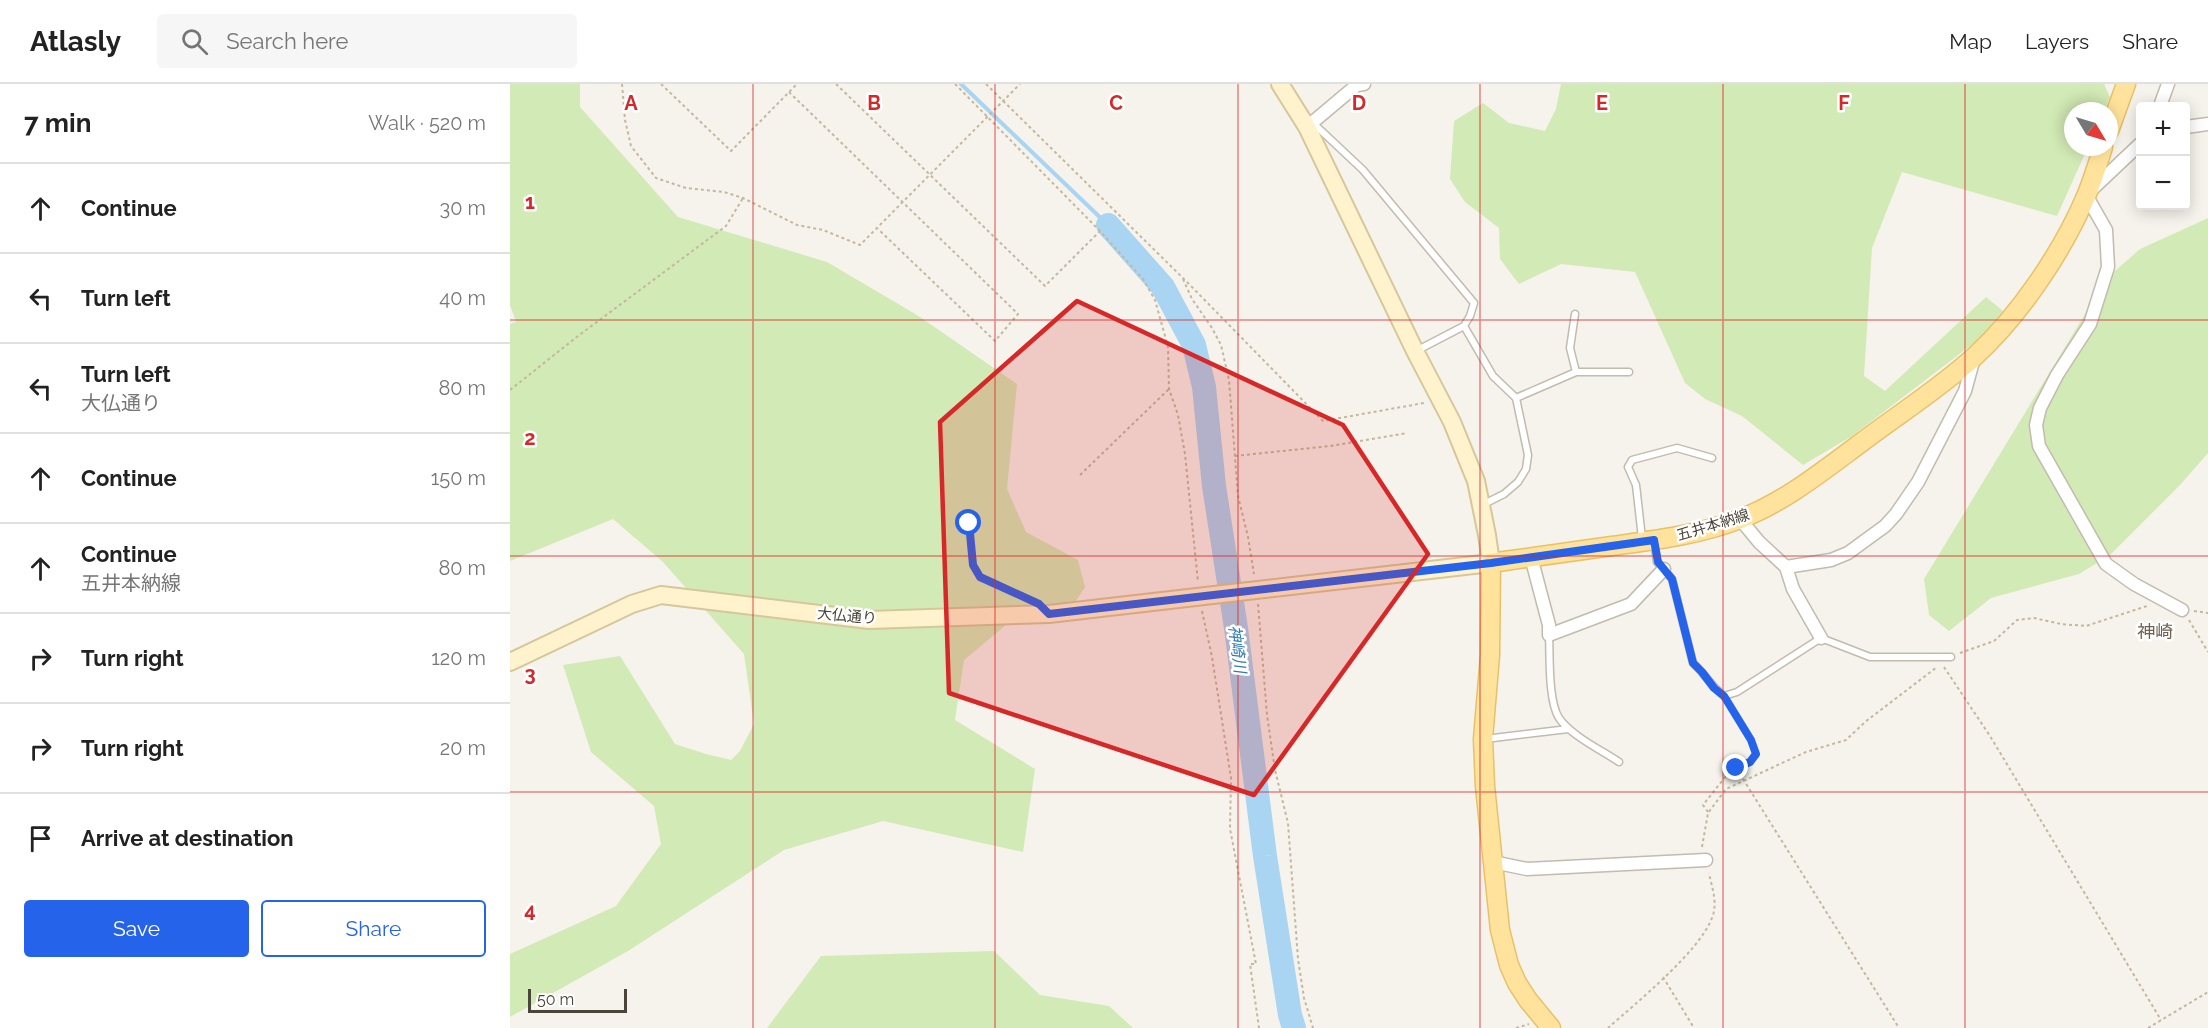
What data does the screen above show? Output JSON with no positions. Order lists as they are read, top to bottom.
{
  "streets": {
    "main road": ["五井本納線"],
    "street": ["大仏通り"]
  },
  "crossings": [
    ["五井本納線", "大仏通り"]
  ],
  "districts": ["神崎"],
  "water": ["神崎川"],
  "scale_bar": "50 m",
  "north": "bottom right",
  "page": {
    "header": "Atlasly",
    "search": "Search here",
    "nav": ["Map", "Layers", "Share"],
    "heading": ["7 min", "Walk · 520 m"],
    "map_buttons": ["+", "−"],
    "list": [
      ["Continue", "30 m"],
      ["Turn left", "40 m"],
      ["Turn left", "大仏通り", "80 m"],
      ["Continue", "150 m"],
      ["Continue", "五井本納線", "80 m"],
      ["Turn right", "120 m"],
      ["Turn right", "20 m"],
      "Arrive at destination"
    ],
    "buttons": ["Save", "Share"],
    "scale": "50 m"
  },
  "grid": {
    "columns": [
      "A",
      "B",
      "C",
      "D",
      "E",
      "F"
    ],
    "rows": [
      "1",
      "2",
      "3",
      "4"
    ]
  }
}
